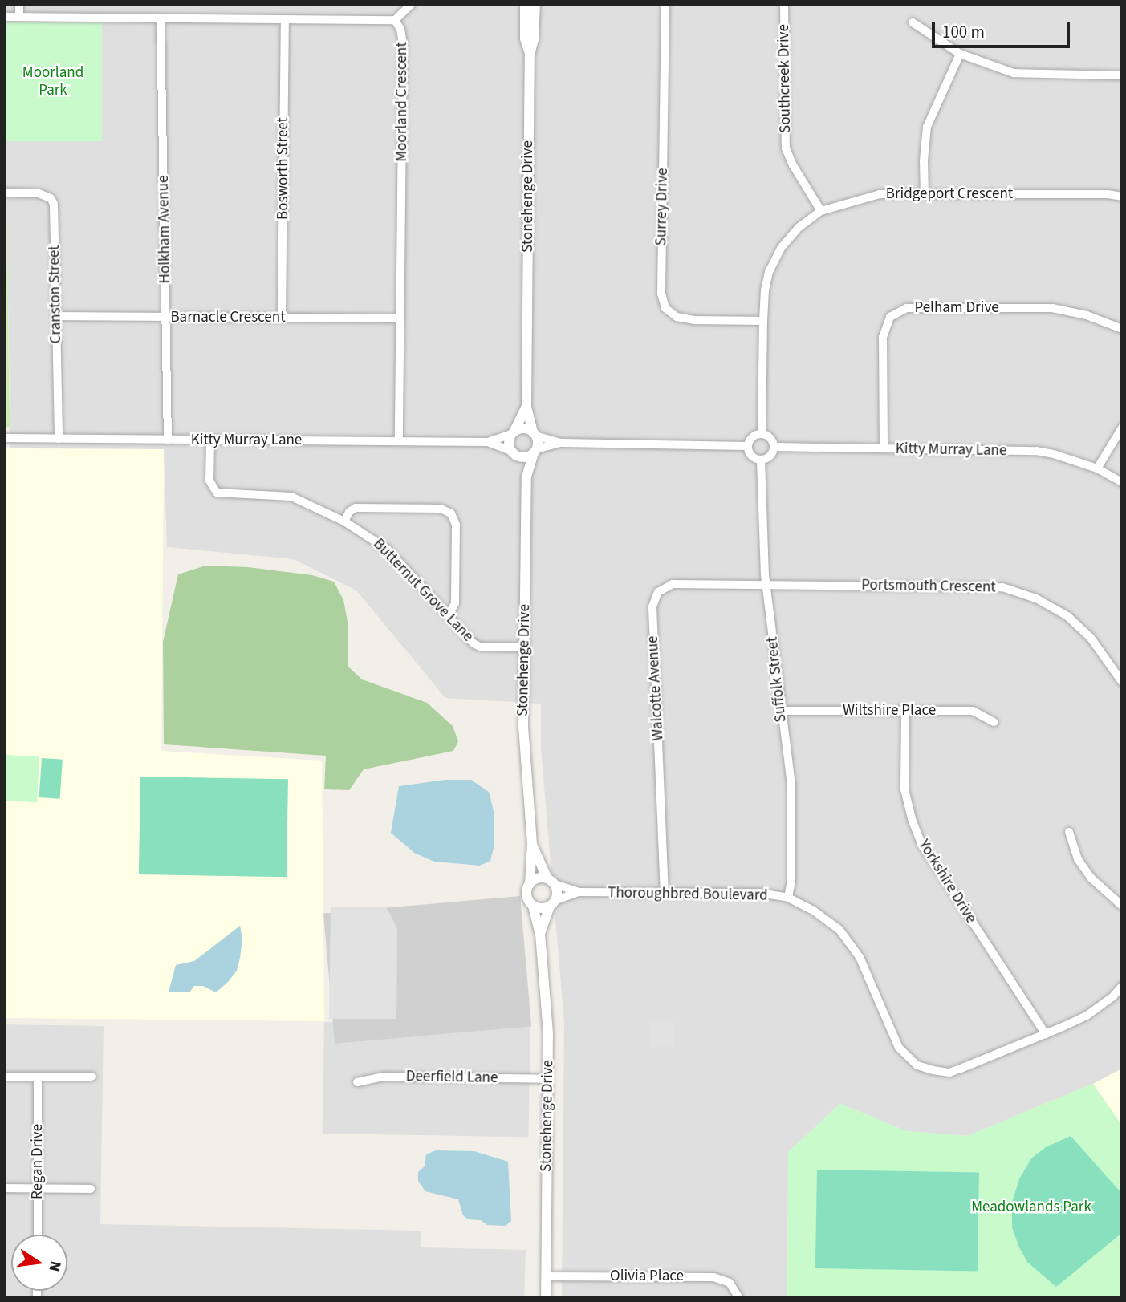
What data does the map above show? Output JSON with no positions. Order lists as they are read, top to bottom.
{
  "streets": {
    "street": [
      "Southcreek Drive",
      "Moorland Crescent",
      "Bosworth Street",
      "Bridgeport Crescent",
      "Stonehenge Drive",
      "Surrey Drive",
      "Holkham Avenue",
      "Cranston Street",
      "Pelham Drive",
      "Barnacle Crescent",
      "Kitty Murray Lane",
      "Portsmouth Crescent",
      "Butternut Grove Lane",
      "Suffolk Street",
      "Walcotte Avenue",
      "Wiltshire Place",
      "Yorkshire Drive",
      "Thoroughbred Boulevard",
      "Deerfield Lane",
      "Regan Drive",
      "Olivia Place"
    ]
  },
  "crossings": [
    ["Southcreek Drive", "Bridgeport Crescent"],
    ["Moorland Crescent", "Bosworth Street"],
    ["Moorland Crescent", "Holkham Avenue"],
    ["Moorland Crescent", "Barnacle Crescent"],
    ["Moorland Crescent", "Kitty Murray Lane"],
    ["Bosworth Street", "Barnacle Crescent"],
    ["Bridgeport Crescent", "Surrey Drive"],
    ["Bridgeport Crescent", "Kitty Murray Lane"],
    ["Bridgeport Crescent", "Suffolk Street"],
    ["Stonehenge Drive", "Kitty Murray Lane"],
    ["Stonehenge Drive", "Butternut Grove Lane"],
    ["Stonehenge Drive", "Thoroughbred Boulevard"],
    ["Stonehenge Drive", "Deerfield Lane"],
    ["Stonehenge Drive", "Olivia Place"],
    ["Holkham Avenue", "Barnacle Crescent"],
    ["Holkham Avenue", "Kitty Murray Lane"],
    ["Cranston Street", "Barnacle Crescent"],
    ["Cranston Street", "Kitty Murray Lane"],
    ["Pelham Drive", "Kitty Murray Lane"],
    ["Kitty Murray Lane", "Butternut Grove Lane"],
    ["Kitty Murray Lane", "Suffolk Street"],
    ["Portsmouth Crescent", "Suffolk Street"],
    ["Portsmouth Crescent", "Walcotte Avenue"],
    ["Suffolk Street", "Walcotte Avenue"],
    ["Suffolk Street", "Wiltshire Place"],
    ["Suffolk Street", "Thoroughbred Boulevard"],
    ["Walcotte Avenue", "Thoroughbred Boulevard"],
    ["Wiltshire Place", "Yorkshire Drive"],
    ["Yorkshire Drive", "Thoroughbred Boulevard"]
  ],
  "parks": ["Moorland Park", "Meadowlands Park"],
  "scale_bar": "100 m",
  "north": "right"
}
